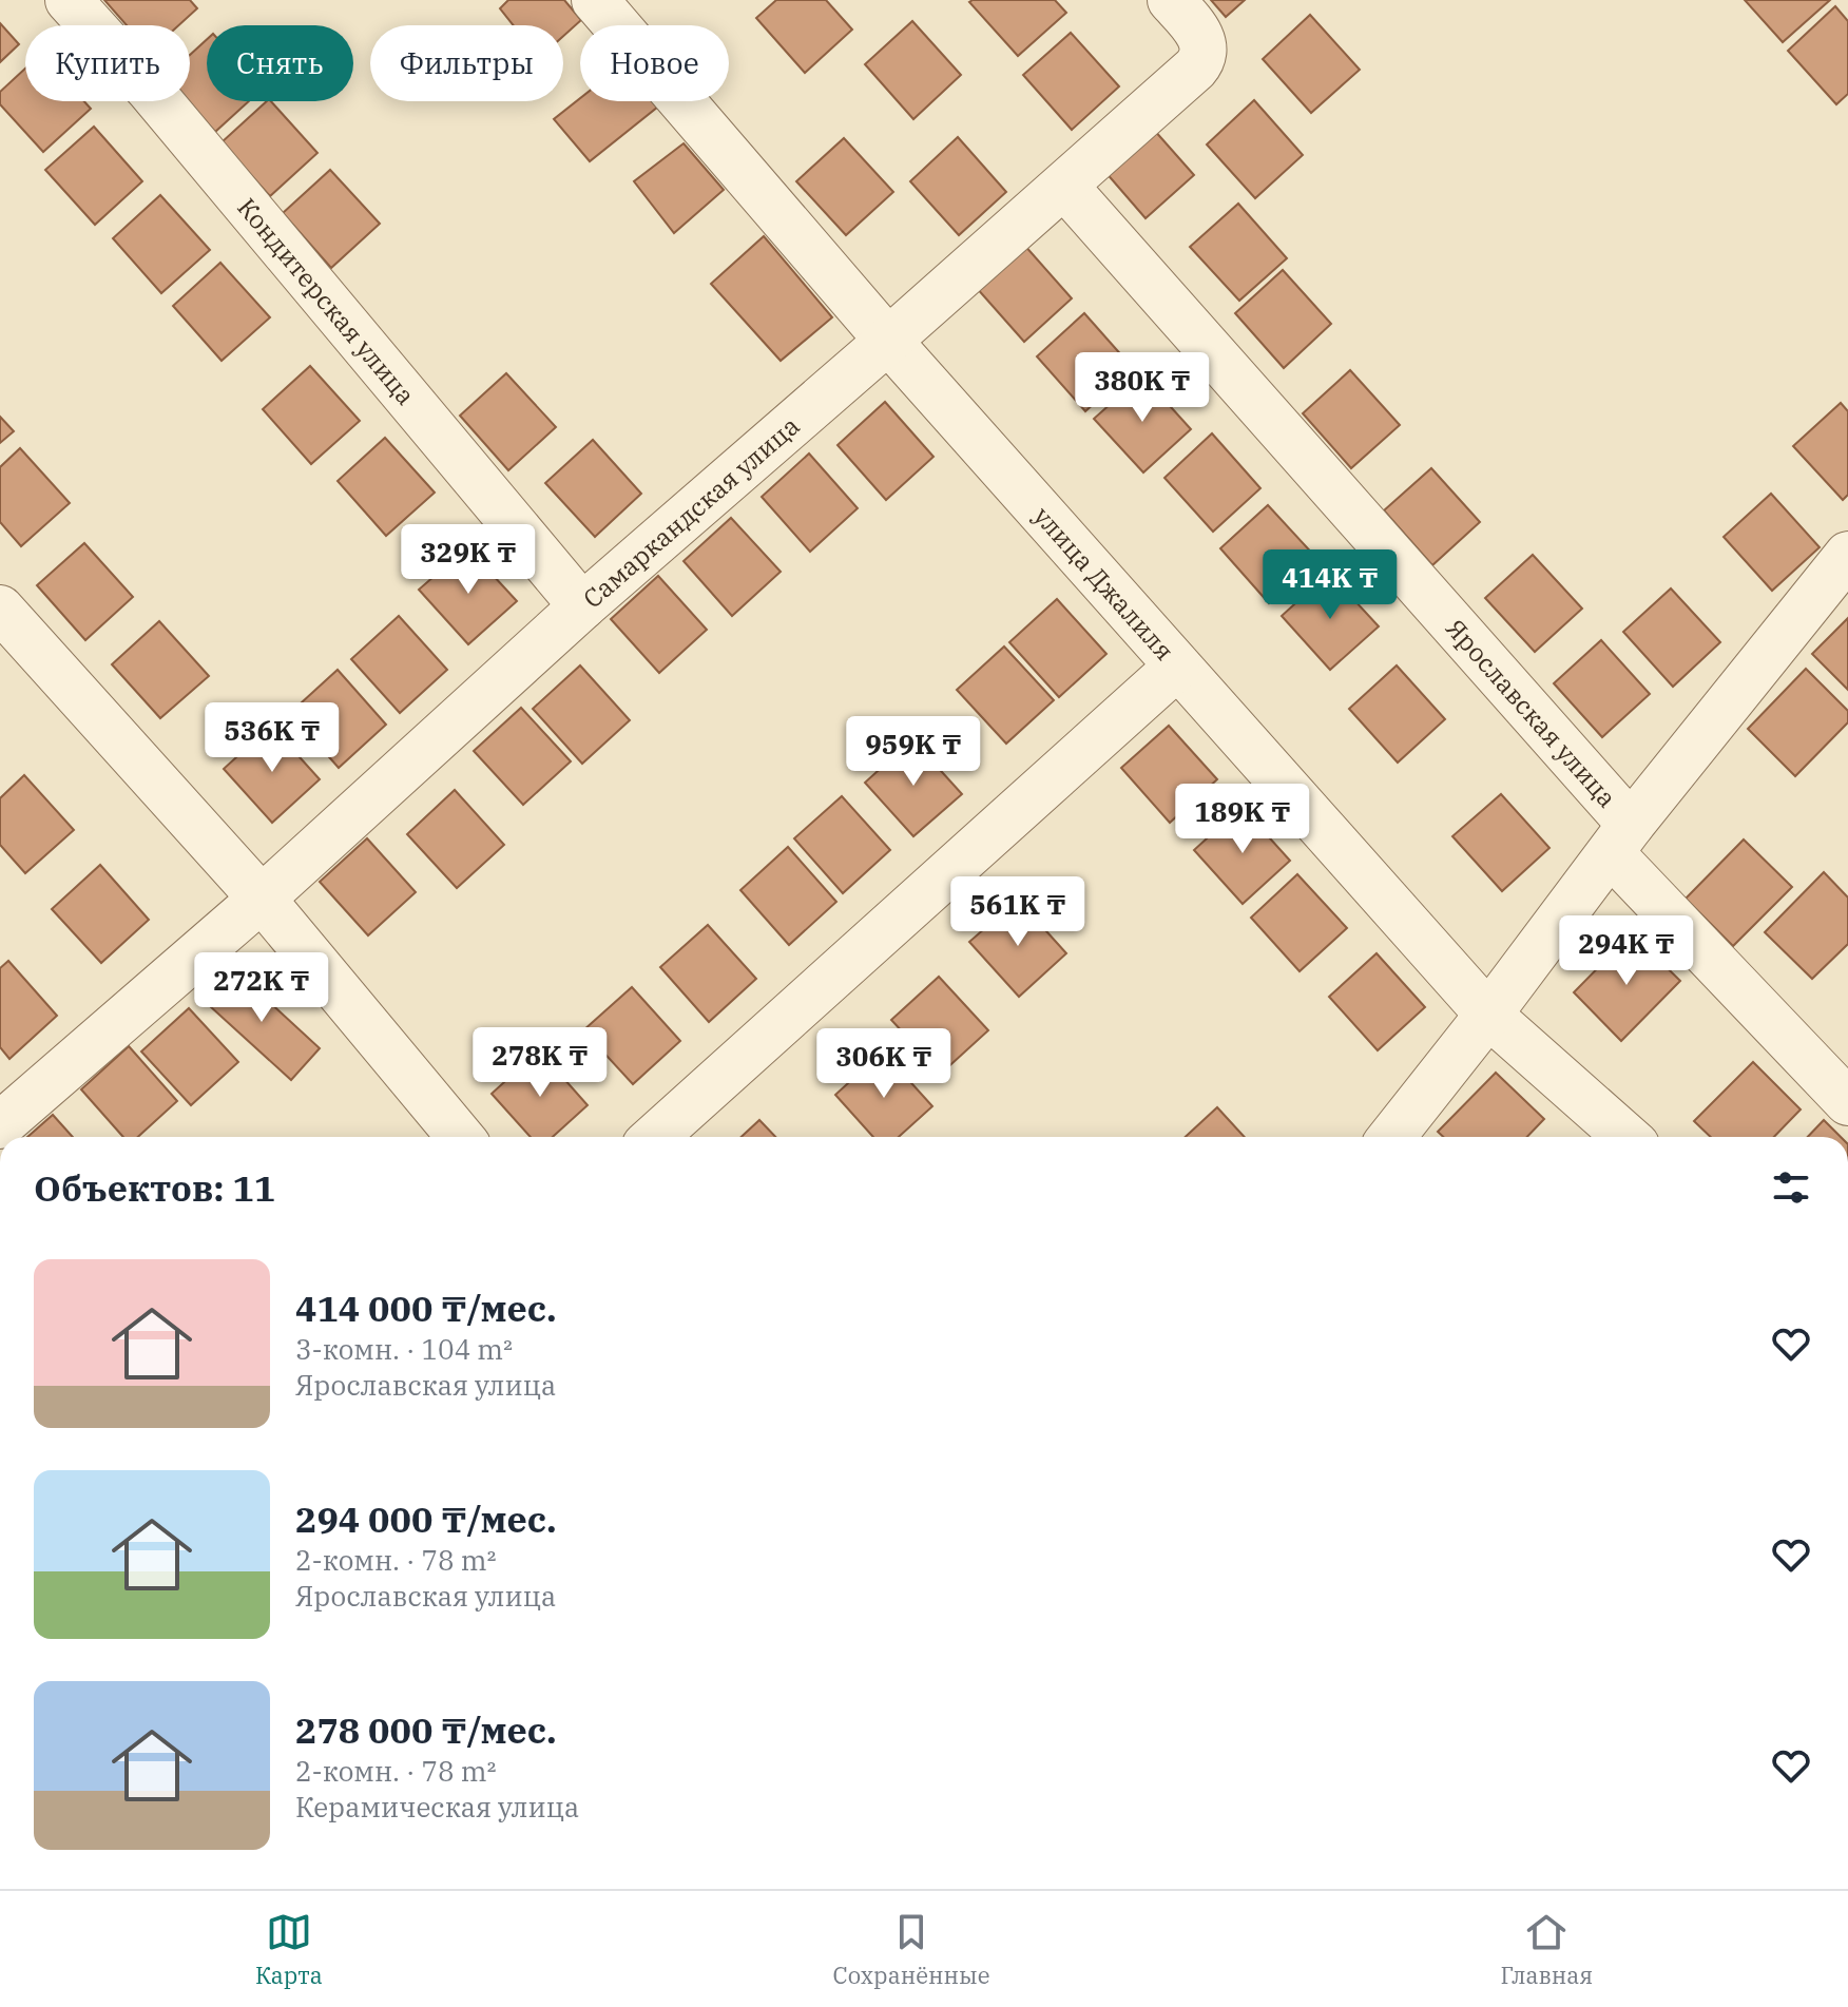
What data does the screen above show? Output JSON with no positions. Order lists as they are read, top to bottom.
{
  "streets": {
    "street": [
      "Кондитерская улица",
      "Самаркандская улица",
      "улица Джалиля",
      "Ярославская улица"
    ]
  },
  "crossings": [
    ["Кондитерская улица", "Самаркандская улица"],
    ["Самаркандская улица", "улица Джалиля"],
    ["Самаркандская улица", "Ярославская улица"]
  ],
  "page": {
    "chip": [
      "Купить",
      "Снять",
      "Фильтры",
      "Новое"
    ],
    "price": [
      "380K ₸",
      "329K ₸",
      "414K ₸",
      "536K ₸",
      "959K ₸",
      "189K ₸",
      "561K ₸",
      "294K ₸",
      "272K ₸",
      "278K ₸",
      "306K ₸"
    ],
    "heading": "Объектов: 11",
    "list": [
      {
        "name": "414 000 ₸/мес.",
        "note": "3-комн. · 104 m² · Ярославская улица"
      },
      {
        "name": "294 000 ₸/мес.",
        "note": "2-комн. · 78 m² · Ярославская улица"
      },
      {
        "name": "278 000 ₸/мес.",
        "note": "2-комн. · 78 m² · Керамическая улица"
      }
    ],
    "tabs": ["Карта", "Сохранённые", "Главная"]
  }
}
